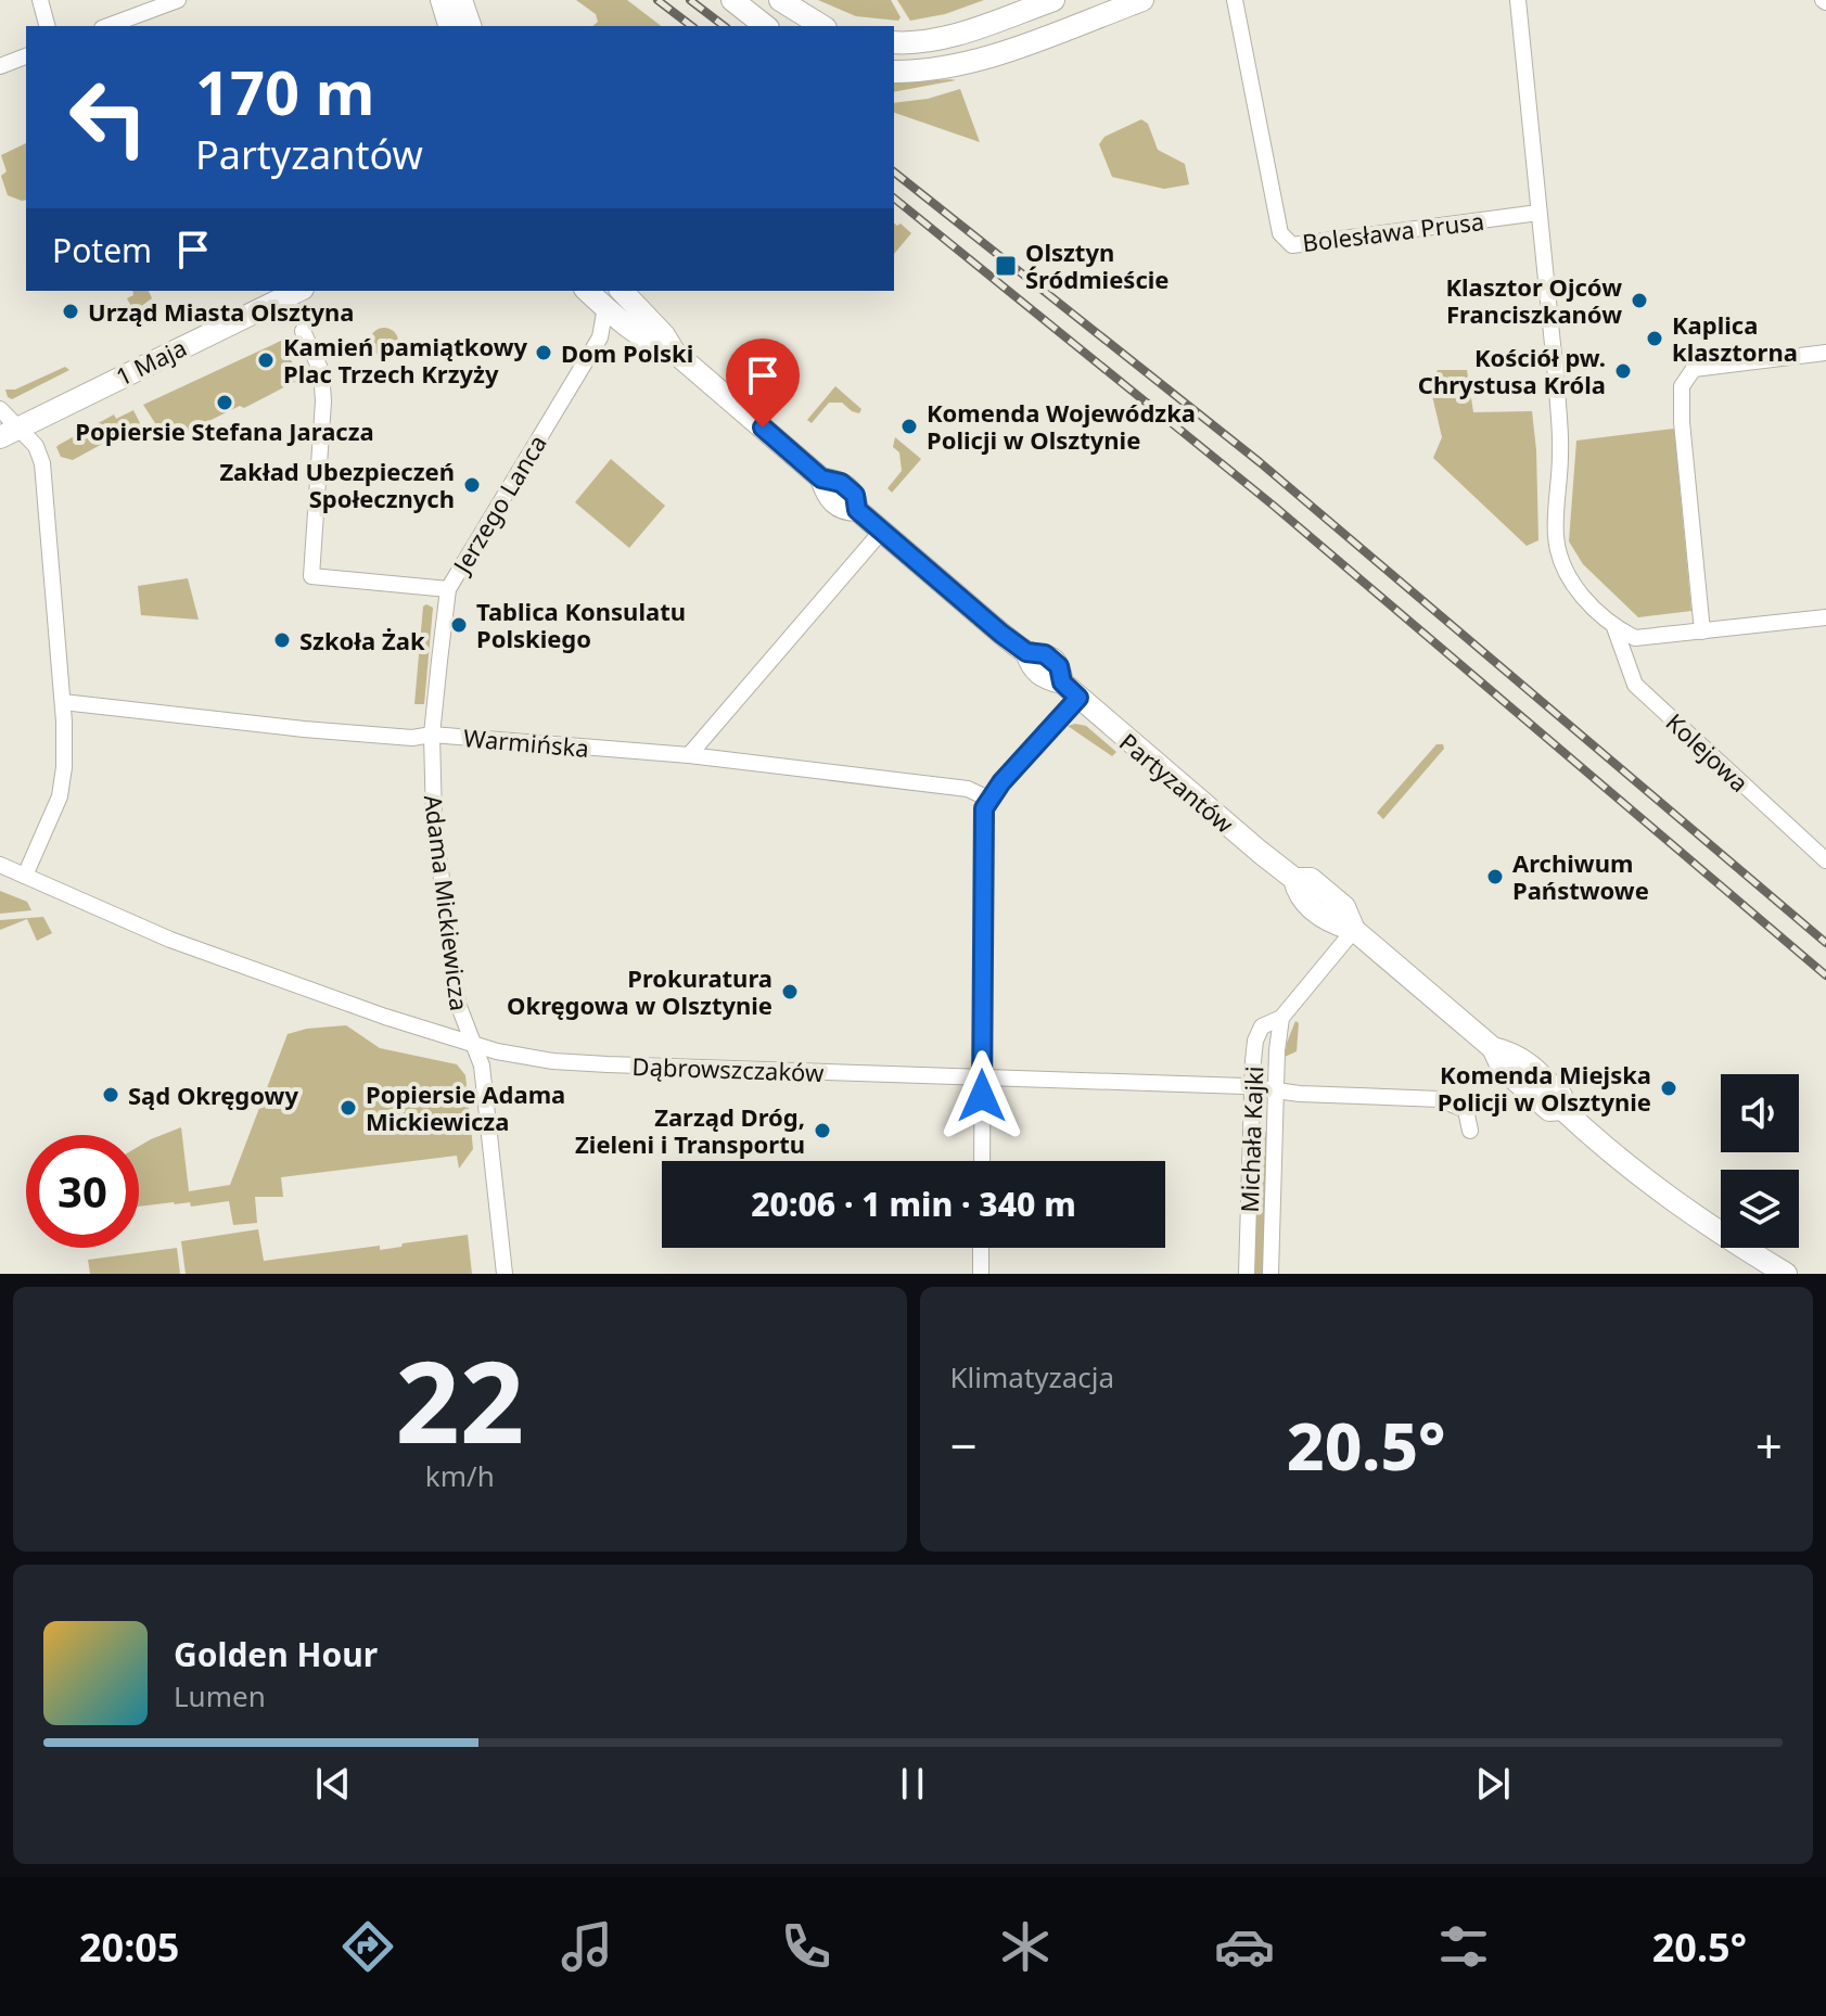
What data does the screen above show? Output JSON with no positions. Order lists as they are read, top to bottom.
{
  "streets": {
    "street": [
      "Bolesława Prusa",
      "1 Maja",
      "Jerzego Lanca",
      "Warmińska",
      "Kolejowa",
      "Partyzantów",
      "Adama Mickiewicza",
      "Dąbrowszczaków",
      "Michała Kajki"
    ]
  },
  "crossings": [
    ["Jerzego Lanca", "Warmińska"],
    ["Jerzego Lanca", "Partyzantów"],
    ["Jerzego Lanca", "Adama Mickiewicza"],
    ["Warmińska", "Adama Mickiewicza"],
    ["Partyzantów", "Michała Kajki"],
    ["Adama Mickiewicza", "Dąbrowszczaków"],
    ["Dąbrowszczaków", "Michała Kajki"]
  ],
  "places": {
    "transit": ["Olsztyn Śródmieście"],
    "other": [
      "Klasztor Ojców Franciszkanów",
      "Urząd Miasta Olsztyna",
      "Kaplica klasztorna",
      "Dom Polski",
      "Kamień pamiątkowy Plac Trzech Krzyży",
      "Kościół pw. Chrystusa Króla",
      "Popiersie Stefana Jaracza",
      "Komenda Wojewódzka Policji w Olsztynie",
      "Zakład Ubezpieczeń Społecznych",
      "Tablica Konsulatu Polskiego",
      "Szkoła Żak",
      "Archiwum Państwowe",
      "Prokuratura Okręgowa w Olsztynie",
      "Komenda Miejska Policji w Olsztynie",
      "Sąd Okręgowy",
      "Popiersie Adama Mickiewicza",
      "Zarząd Dróg, Zieleni i Transportu"
    ]
  },
  "page": {
    "turn": ["170 m", "Partyzantów"],
    "then": "Potem",
    "limit": "30",
    "trip": "20:06 · 1 min · 340 m",
    "tile": [
      ["22", "km/h"],
      "Klimatyzacja"
    ],
    "heat": ["−", "20.5°", "+"],
    "song": ["Golden Hour", "Lumen"],
    "tabs": ["20:05", "20.5°"]
  }
}
